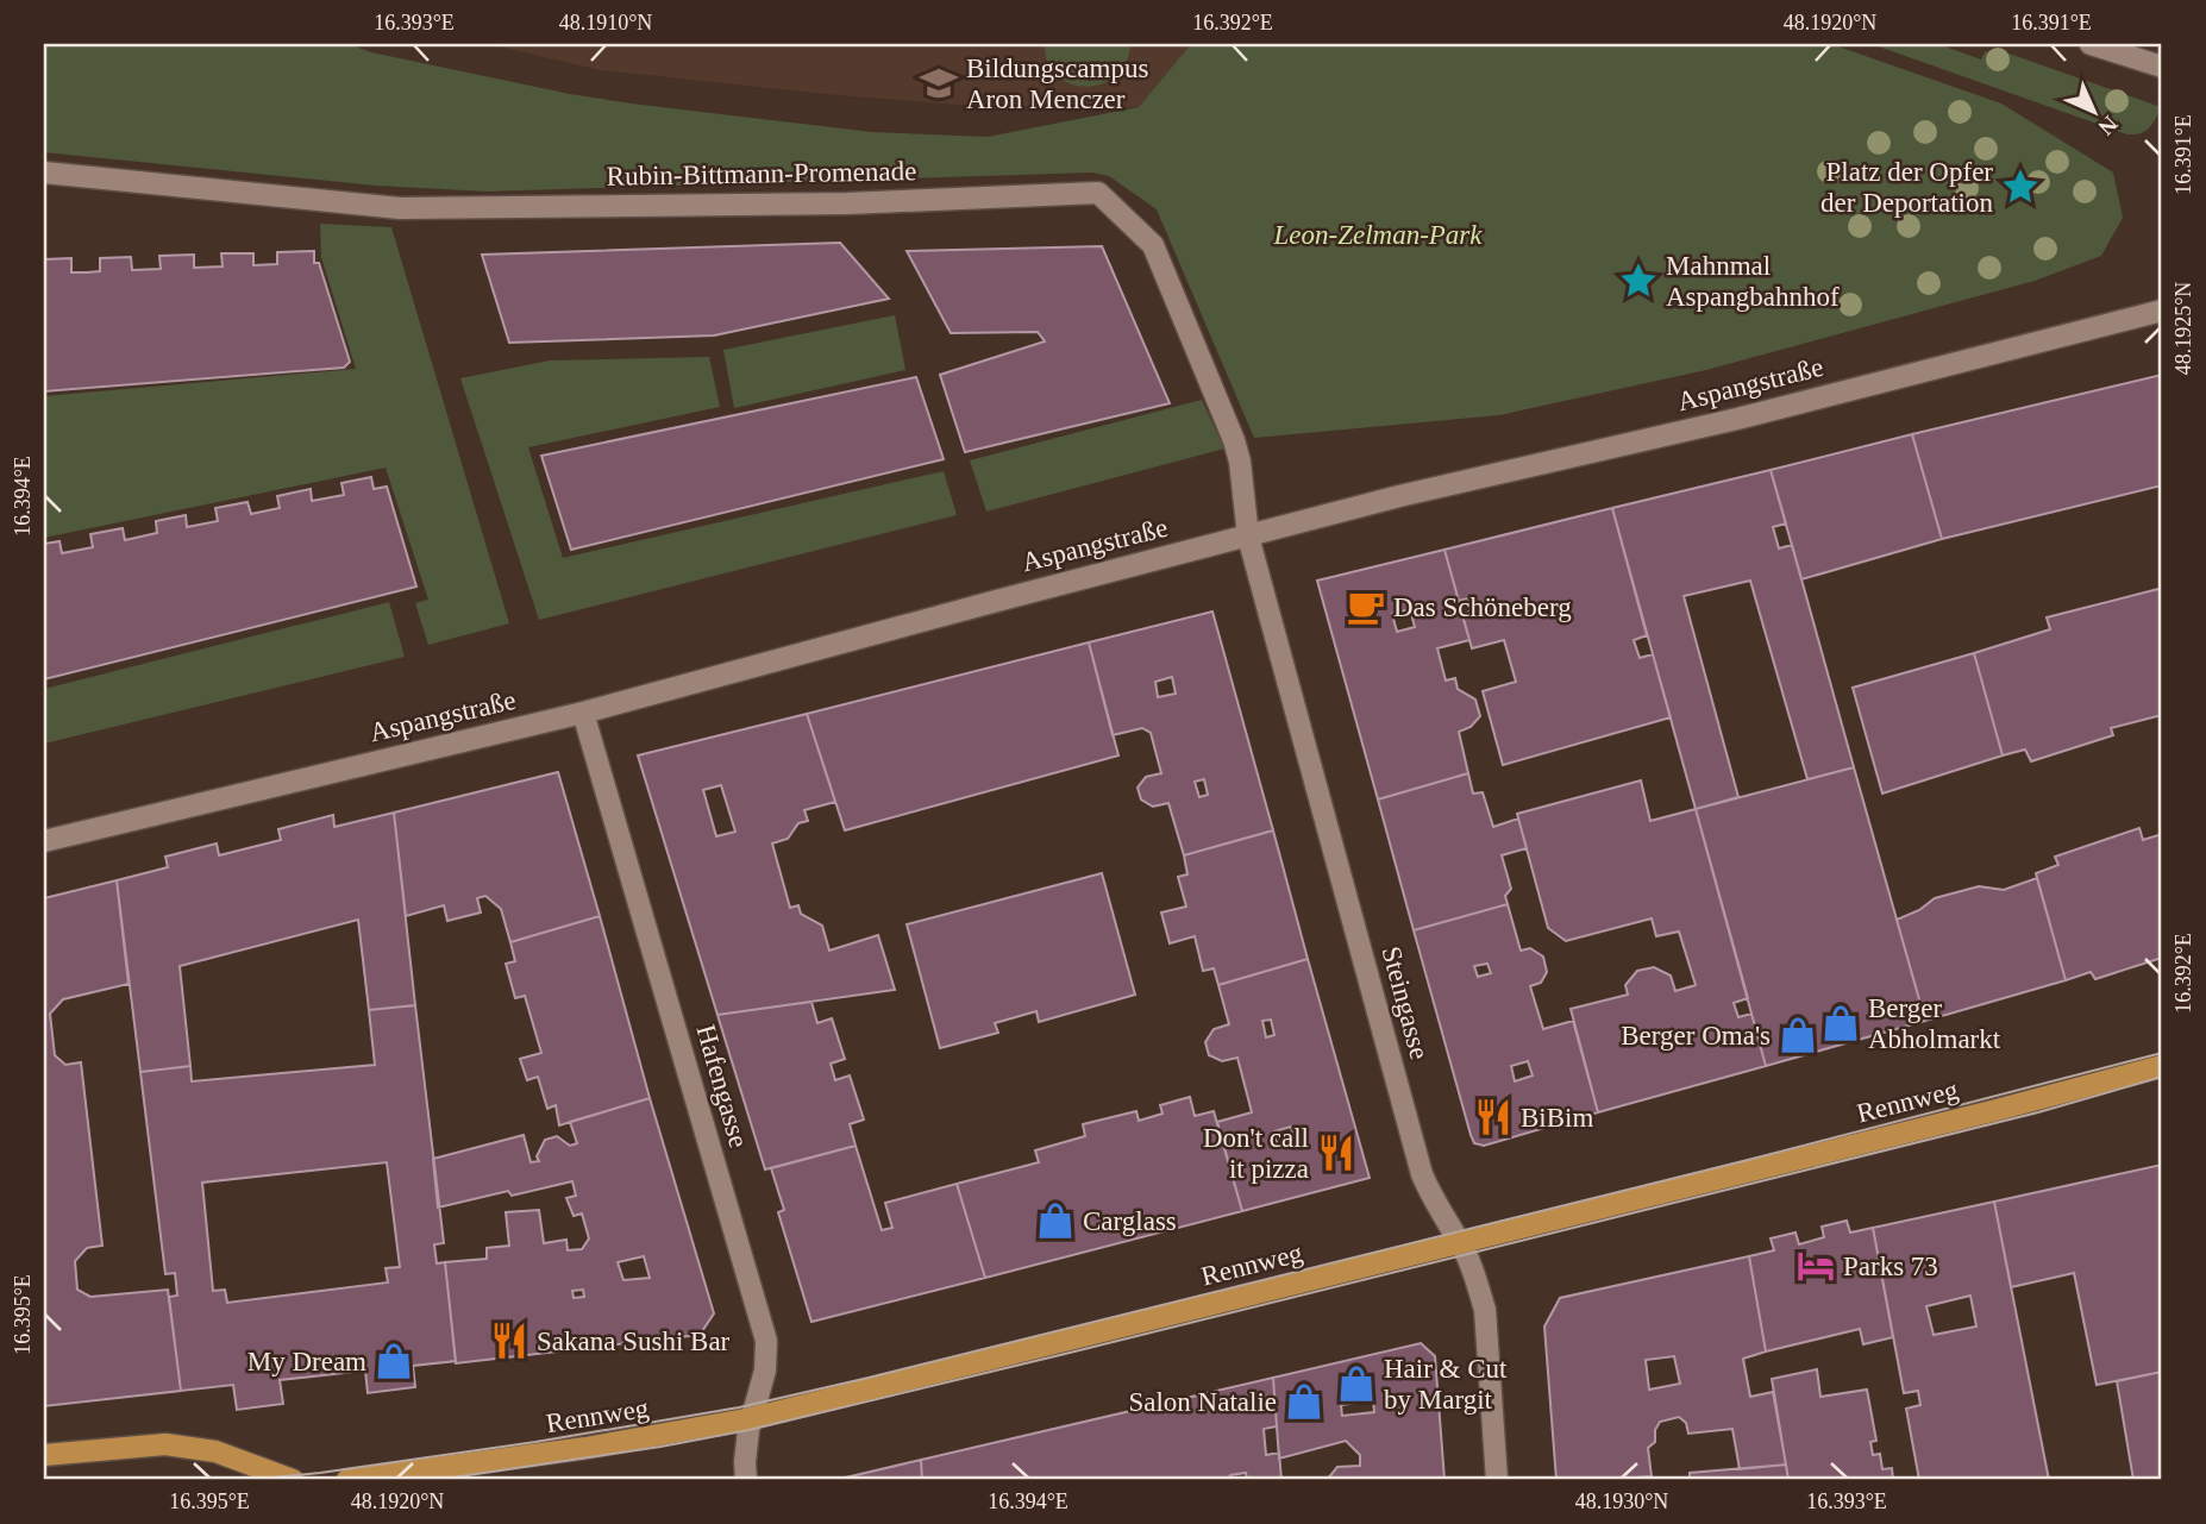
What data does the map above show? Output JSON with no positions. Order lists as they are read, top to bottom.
{
  "streets": {
    "main road": ["Rennweg"],
    "street": [
      "Rubin-Bittmann-Promenade",
      "Aspangstraße",
      "Steingasse",
      "Hafengasse"
    ]
  },
  "crossings": [
    ["Rubin-Bittmann-Promenade", "Aspangstraße"],
    ["Rubin-Bittmann-Promenade", "Steingasse"],
    ["Aspangstraße", "Steingasse"],
    ["Aspangstraße", "Hafengasse"],
    ["Steingasse", "Rennweg"],
    ["Hafengasse", "Rennweg"]
  ],
  "parks": ["Leon-Zelman-Park"],
  "places": {
    "school or university": ["Bildungscampus Aron Menczer"],
    "place": ["Platz der Opfer der Deportation", "Mahnmal Aspangbahnhof"],
    "cafe": ["Das Schöneberg"],
    "shop": [
      "Berger Abholmarkt",
      "Berger Oma's",
      "Carglass",
      "My Dream",
      "Hair & Cut by Margit",
      "Salon Natalie"
    ],
    "restaurant": ["BiBim", "Don't call it pizza", "Sakana Sushi Bar"],
    "hotel": ["Parks 73"]
  },
  "north": "bottom right",
  "coordinates": [
    "16.393°E",
    "48.1910°N",
    "16.392°E",
    "48.1920°N",
    "16.391°E",
    "48.1925°N",
    "16.394°E",
    "16.395°E",
    "48.1930°N"
  ]
}
